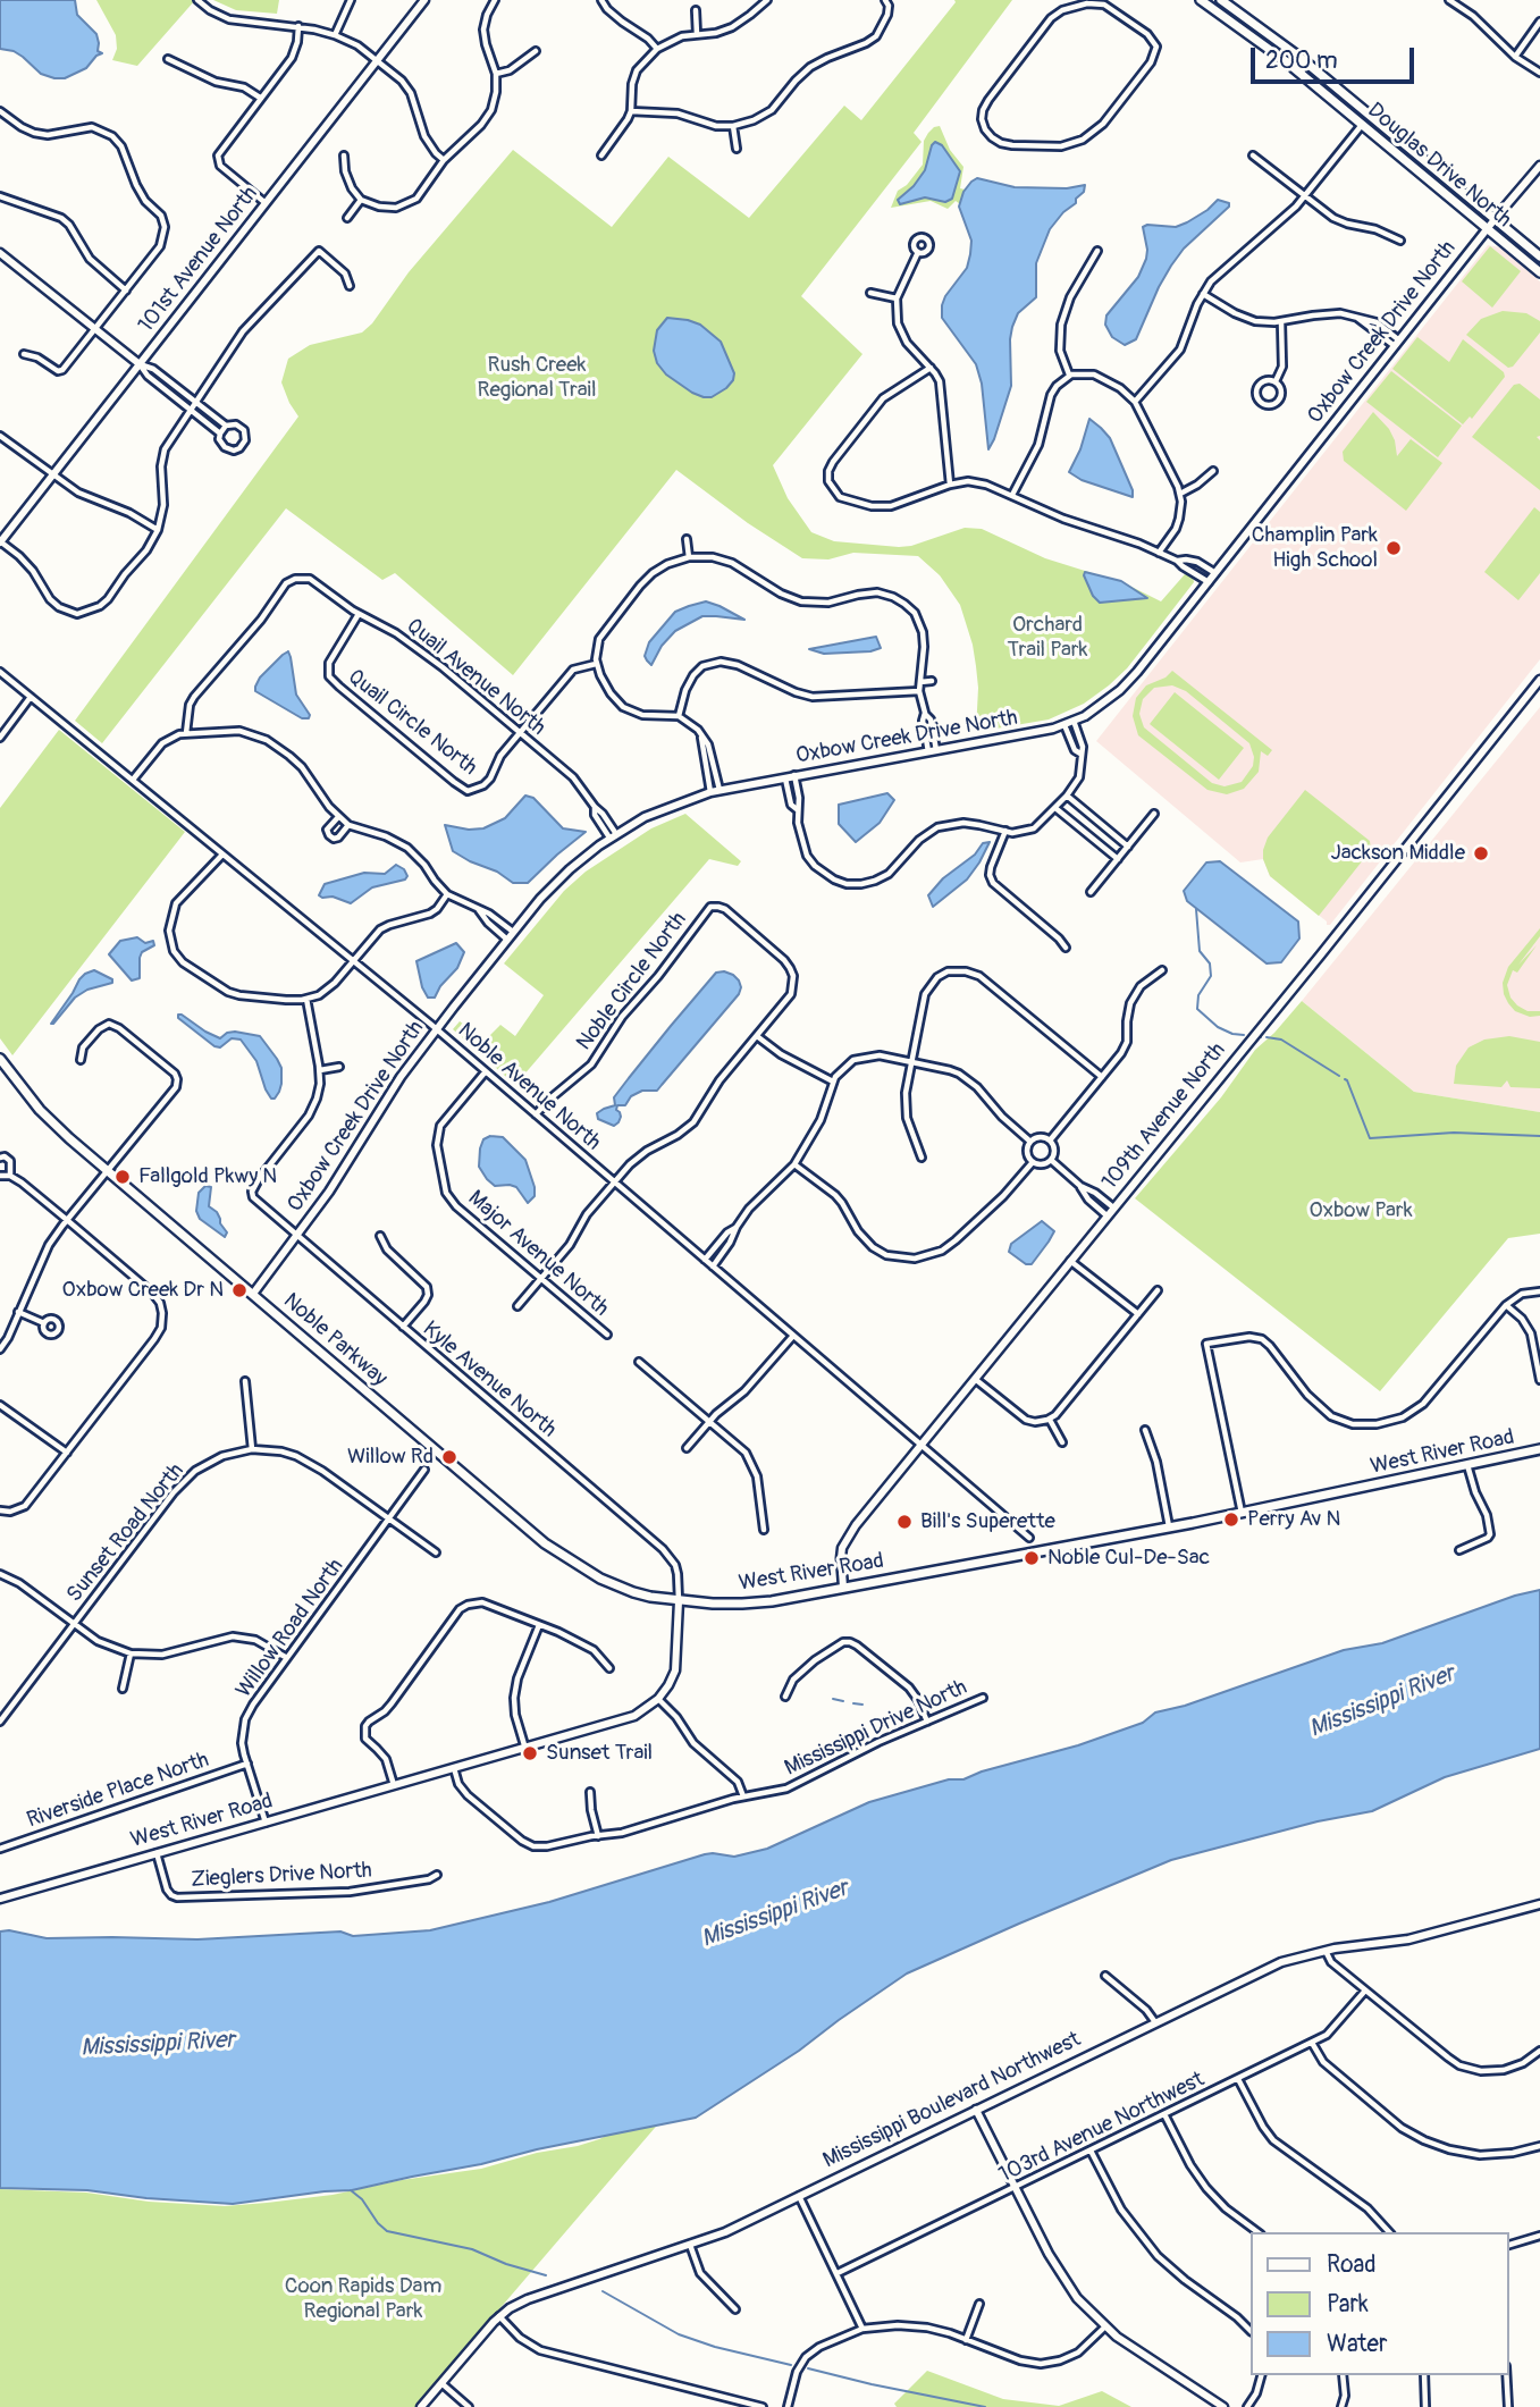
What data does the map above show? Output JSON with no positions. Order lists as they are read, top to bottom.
{
  "streets": {
    "main road": ["Douglas Drive North", "Noble Parkway", "West River Road"],
    "street": [
      "101st Avenue North",
      "Oxbow Creek Drive North",
      "Quail Avenue North",
      "Quail Circle North",
      "Noble Circle North",
      "Noble Avenue North",
      "109th Avenue North",
      "Major Avenue North",
      "Kyle Avenue North",
      "Sunset Road North",
      "Willow Road North",
      "Mississippi Drive North",
      "Riverside Place North",
      "Zieglers Drive North",
      "Mississippi Boulevard Northwest",
      "103rd Avenue Northwest"
    ]
  },
  "crossings": [
    ["Douglas Drive North", "Oxbow Creek Drive North"],
    ["Oxbow Creek Drive North", "Quail Avenue North"],
    ["Oxbow Creek Drive North", "Noble Avenue North"],
    ["Oxbow Creek Drive North", "Noble Parkway"],
    ["Oxbow Creek Drive North", "Kyle Avenue North"],
    ["Quail Avenue North", "Quail Circle North"],
    ["Noble Circle North", "Noble Avenue North"],
    ["Noble Circle North", "Major Avenue North"],
    ["Noble Avenue North", "109th Avenue North"],
    ["Noble Avenue North", "Major Avenue North"],
    ["109th Avenue North", "West River Road"],
    ["Noble Parkway", "Kyle Avenue North"],
    ["Noble Parkway", "West River Road"],
    ["Kyle Avenue North", "West River Road"],
    ["West River Road", "Willow Road North"],
    ["West River Road", "Mississippi Drive North"],
    ["West River Road", "Zieglers Drive North"],
    ["Sunset Road North", "Willow Road North"],
    ["Willow Road North", "Riverside Place North"]
  ],
  "water": ["Mississippi River"],
  "parks": [
    "Rush Creek Regional Trail",
    "Orchard Trail Park",
    "Oxbow Park",
    "Coon Rapids Dam Regional Park"
  ],
  "places": [
    "Champlin Park High School",
    "Jackson Middle",
    "Fallgold Pkwy N",
    "Oxbow Creek Dr N",
    "Willow Rd",
    "Perry Av N",
    "Bill's Superette",
    "Noble Cul-De-Sac",
    "Sunset Trail"
  ],
  "legend": ["Road", "Park", "Water"],
  "scale_bar": "200 m"
}
